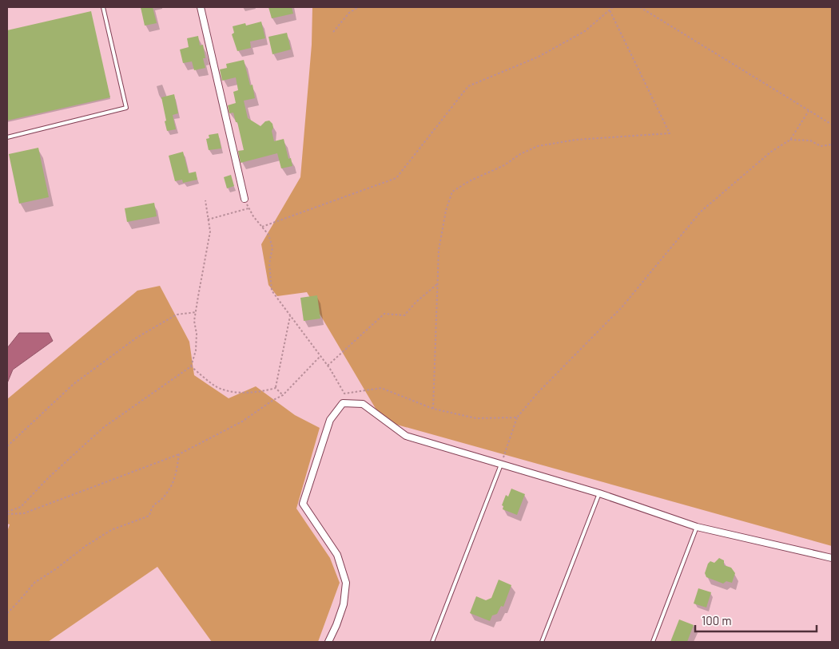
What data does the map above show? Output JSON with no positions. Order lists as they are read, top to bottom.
{
  "scale_bar": "100 m"
}
